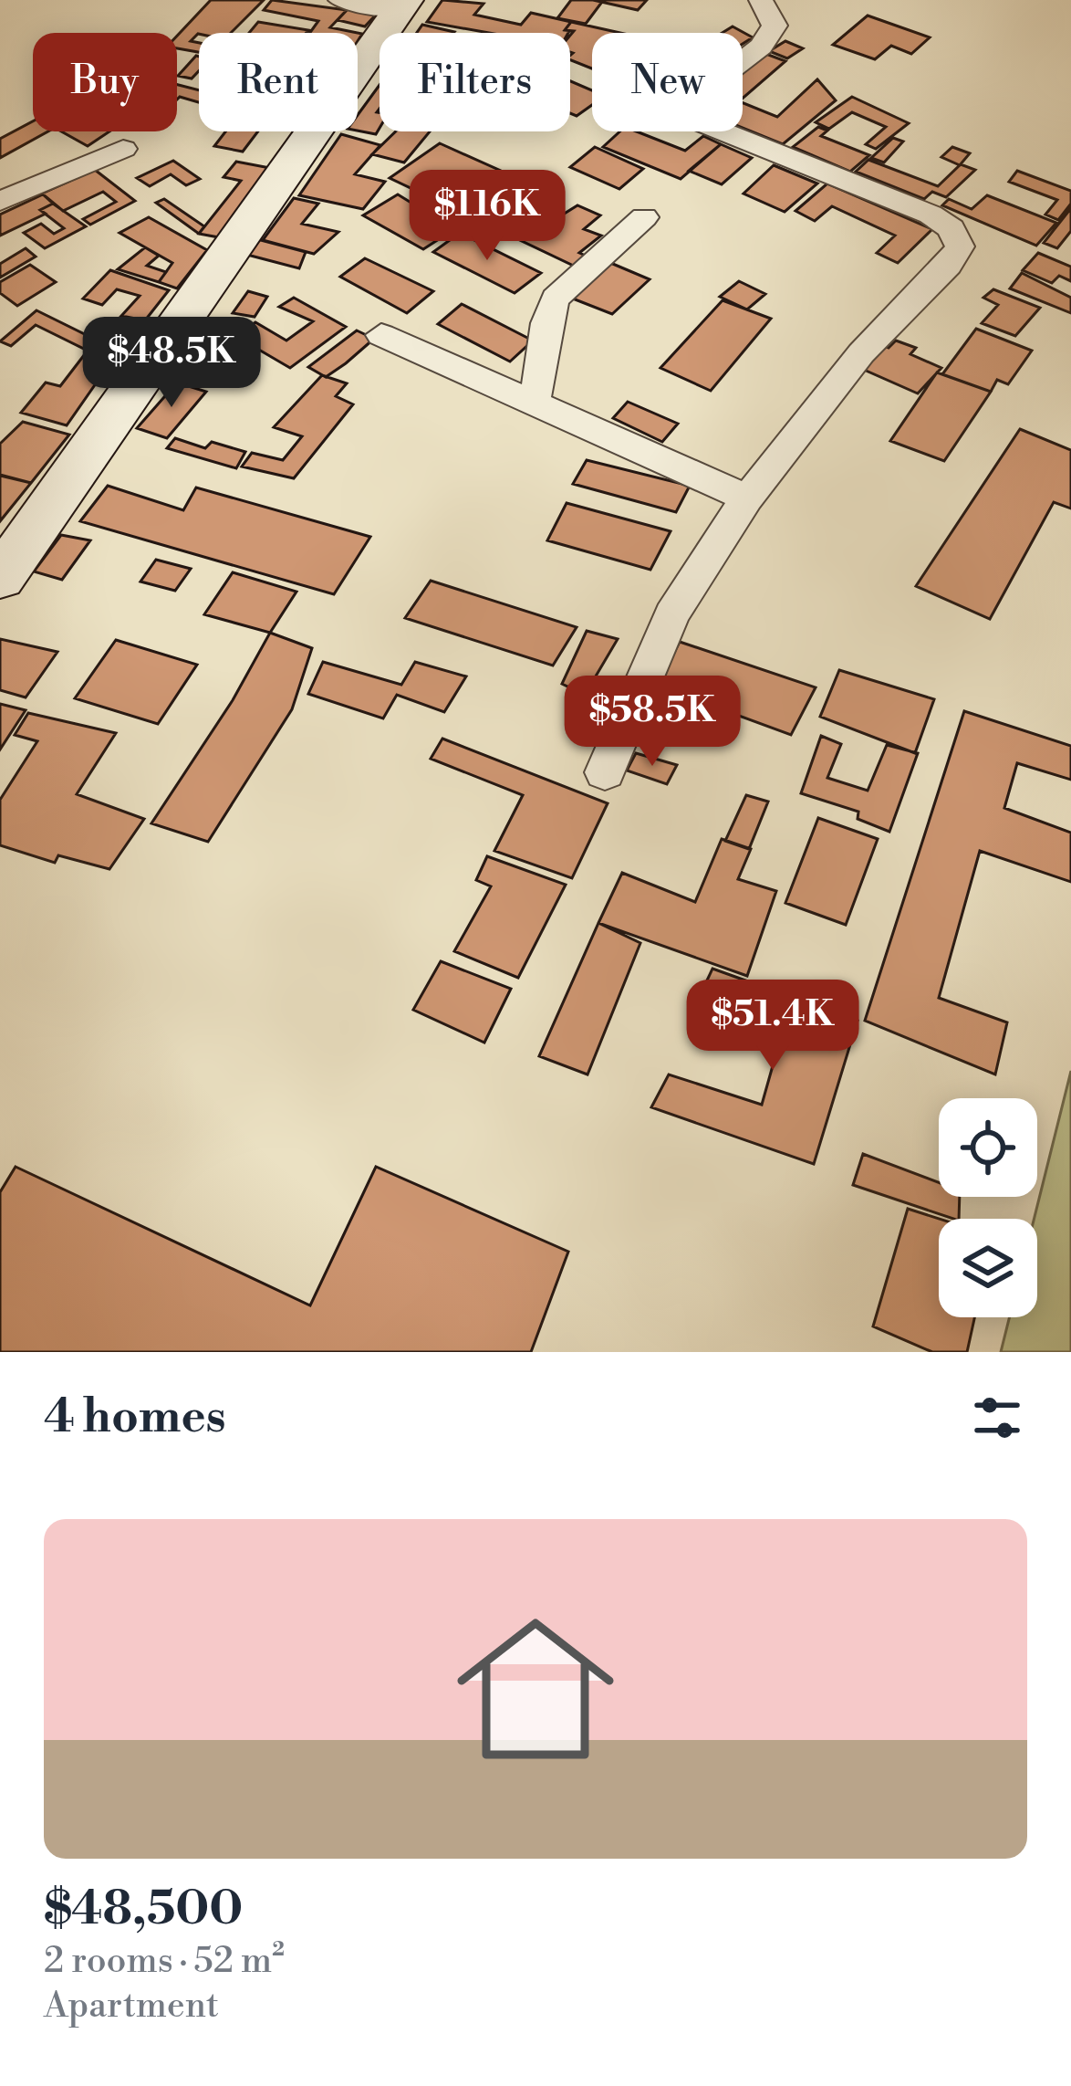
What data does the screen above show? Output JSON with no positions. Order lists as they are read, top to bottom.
{
  "page": {
    "chip": [
      "Buy",
      "Rent",
      "Filters",
      "New"
    ],
    "price": [
      "$116K",
      "$48.5K",
      "$58.5K",
      "$51.4K"
    ],
    "heading": "4 homes",
    "list": [
      {
        "name": "$48,500",
        "note": "2 rooms · 52 m² · Apartment"
      }
    ]
  }
}
